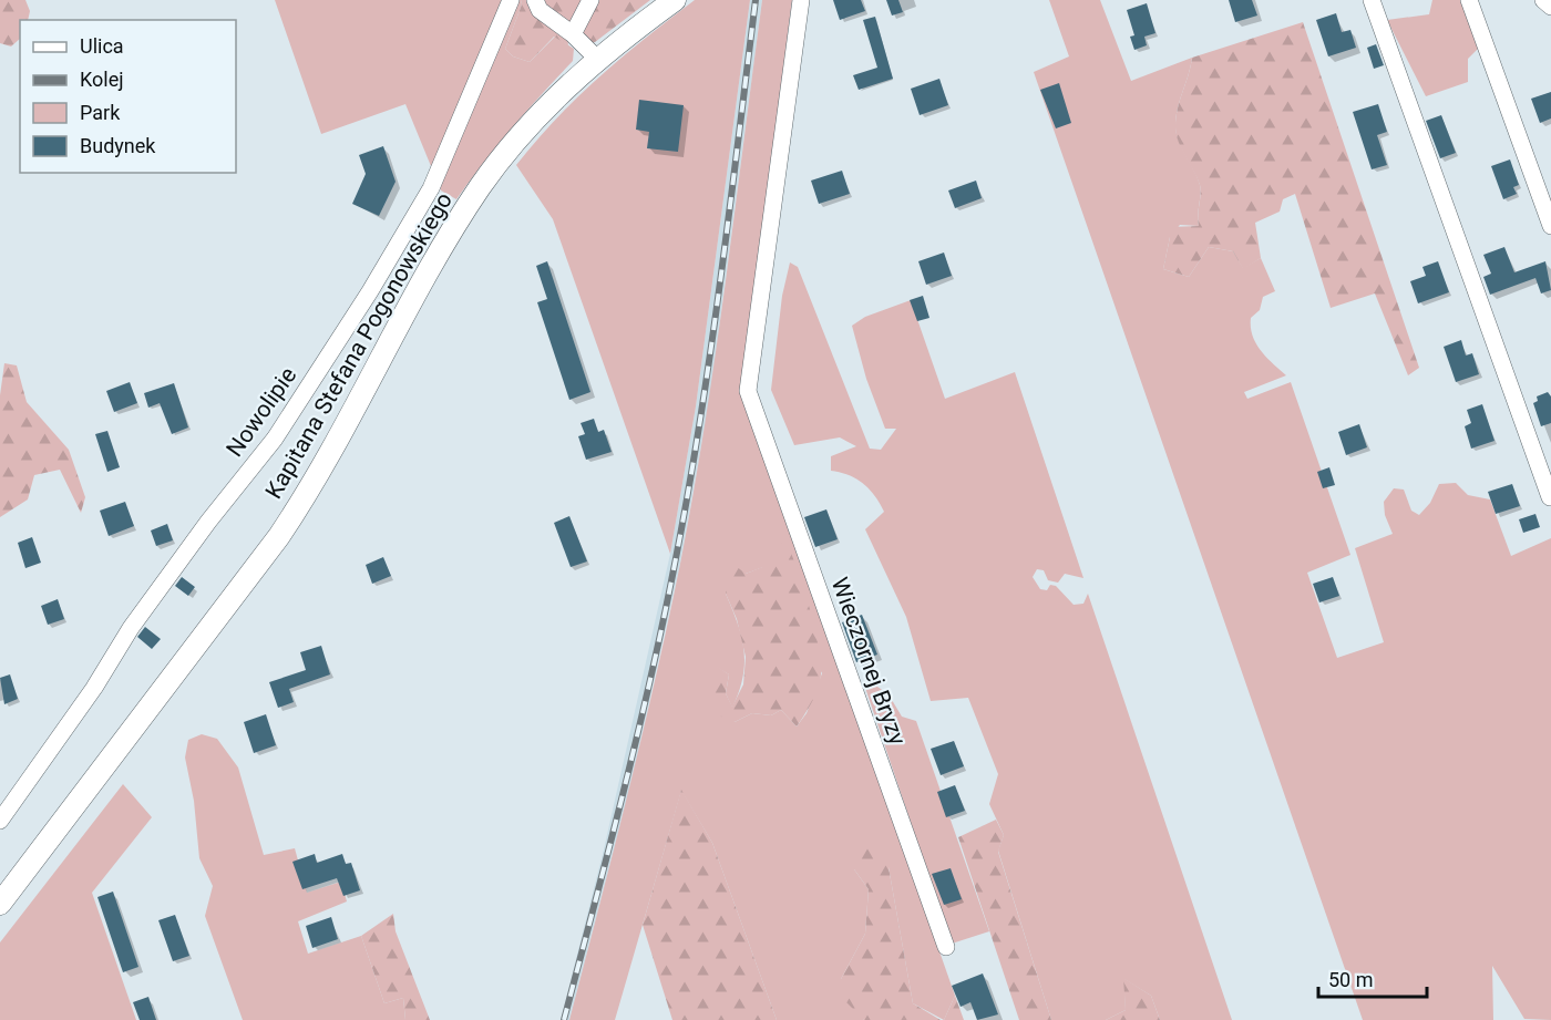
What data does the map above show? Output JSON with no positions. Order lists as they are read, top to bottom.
{
  "streets": {
    "main road": ["Kapitana Stefana Pogonowskiego"],
    "street": ["Nowolipie", "Wieczornej Bryzy"]
  },
  "legend": [
    "Ulica",
    "Kolej",
    "Park",
    "Budynek"
  ],
  "scale_bar": "50 m"
}
